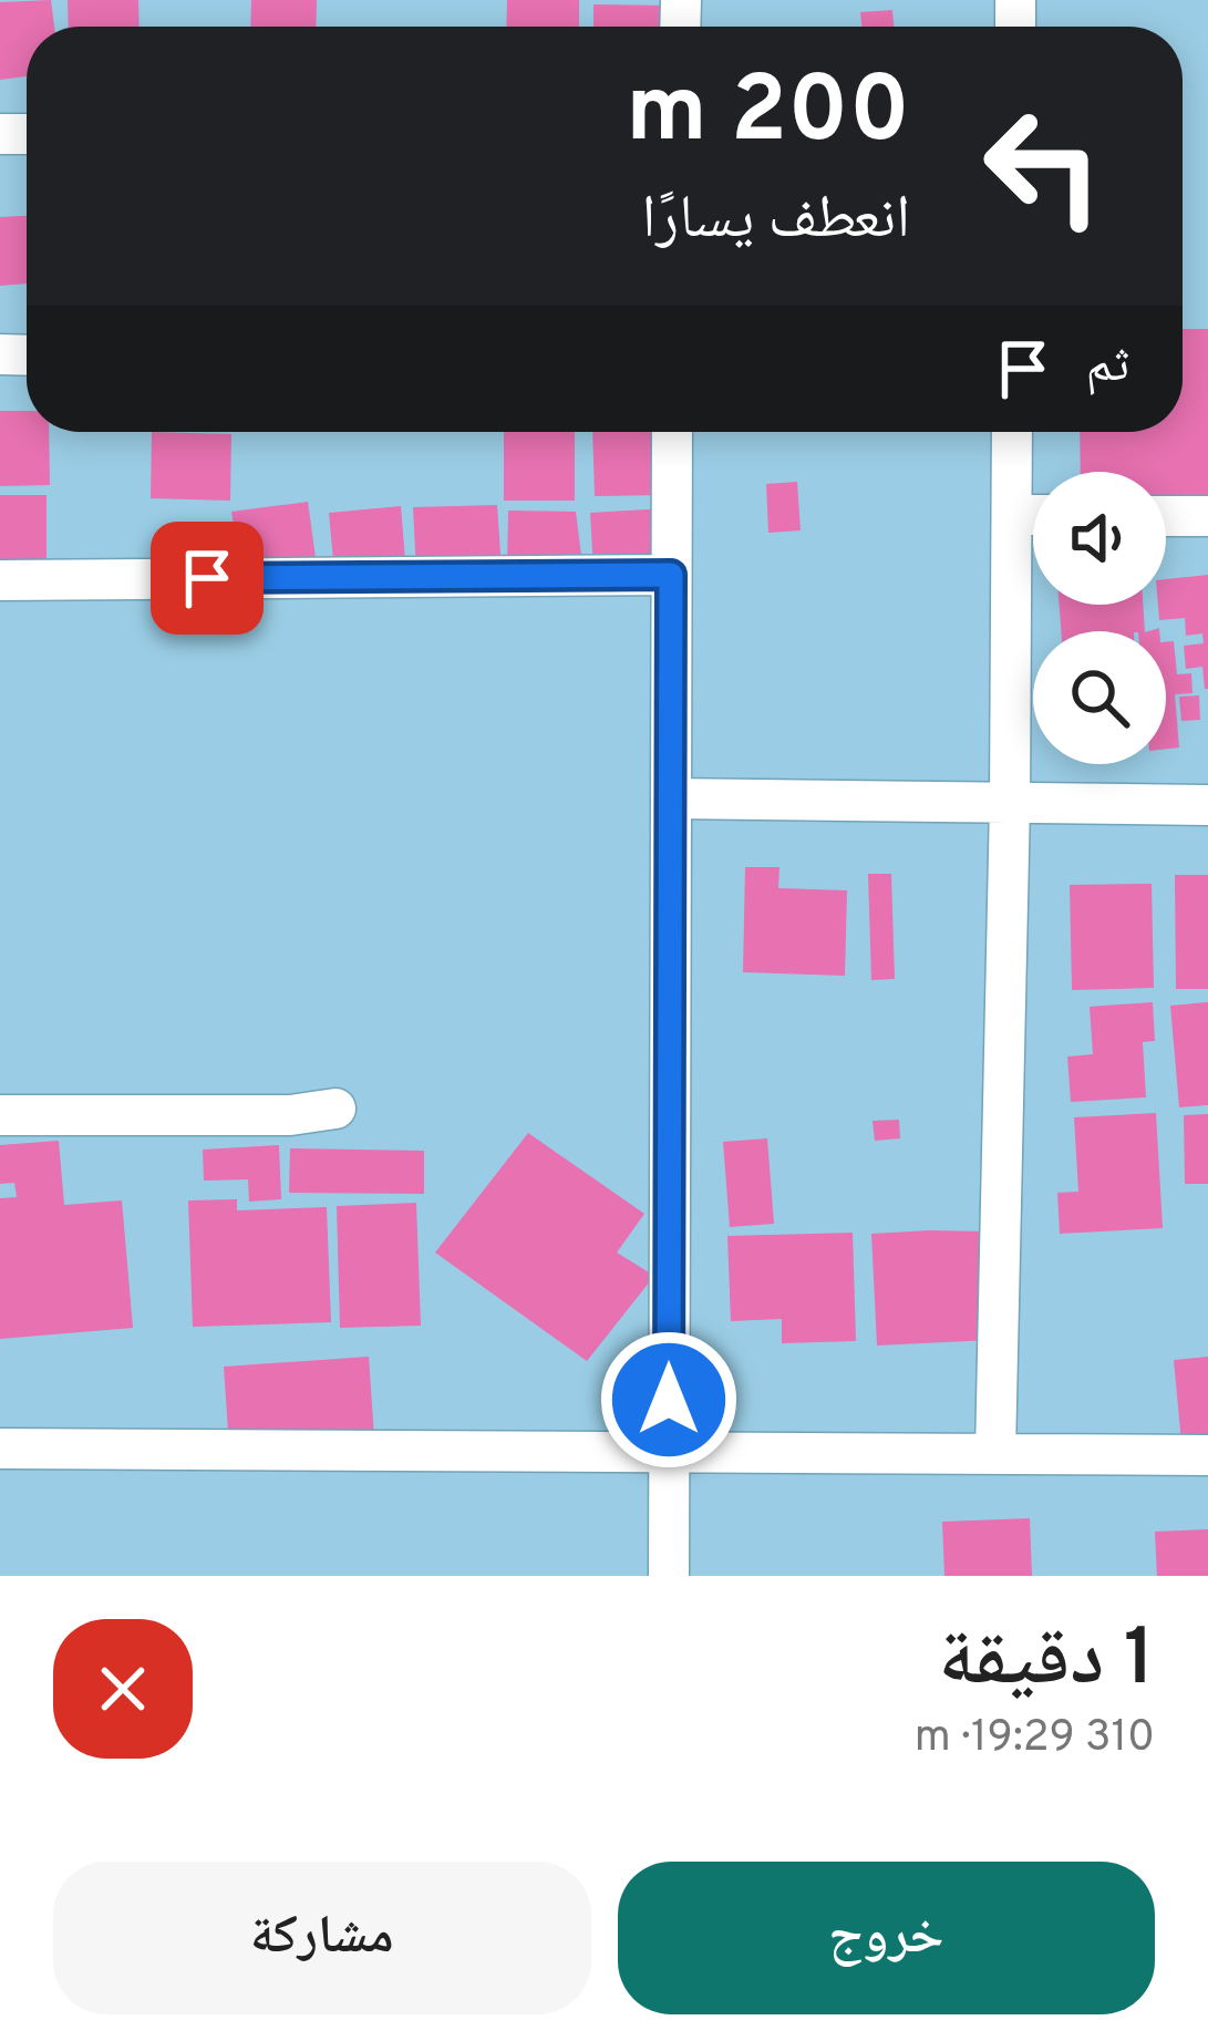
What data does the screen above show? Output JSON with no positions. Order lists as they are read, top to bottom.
{
  "page": {
    "turn": ["200 m", "انعطف يسارًا"],
    "then": "ثم",
    "heading": ["1 دقيقة", "310 m · 19:29"],
    "buttons": ["خروج", "مشاركة"]
  }
}
